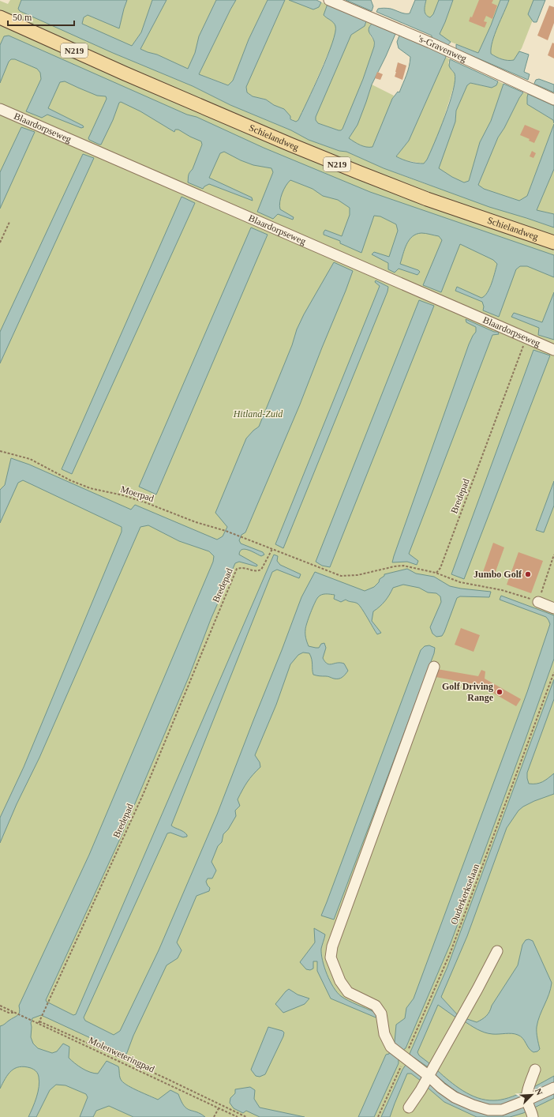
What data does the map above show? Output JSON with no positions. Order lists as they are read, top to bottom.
{
  "streets": {
    "main road": ["N219", "Schielandweg"],
    "street": ["'s-Gravenweg", "Blaardorpseweg"],
    "path": [
      "Moerpad",
      "Bredepad",
      "Ouderkerkselaan",
      "Molenweteringpad"
    ]
  },
  "crossings": [
    ["Blaardorpseweg", "Bredepad"],
    ["Moerpad", "Bredepad"],
    ["Bredepad", "Molenweteringpad"]
  ],
  "parks": ["Hitland-Zuid"],
  "places": ["Jumbo Golf", "Golf Driving Range"],
  "scale_bar": "50 m",
  "north": "top right"
}
